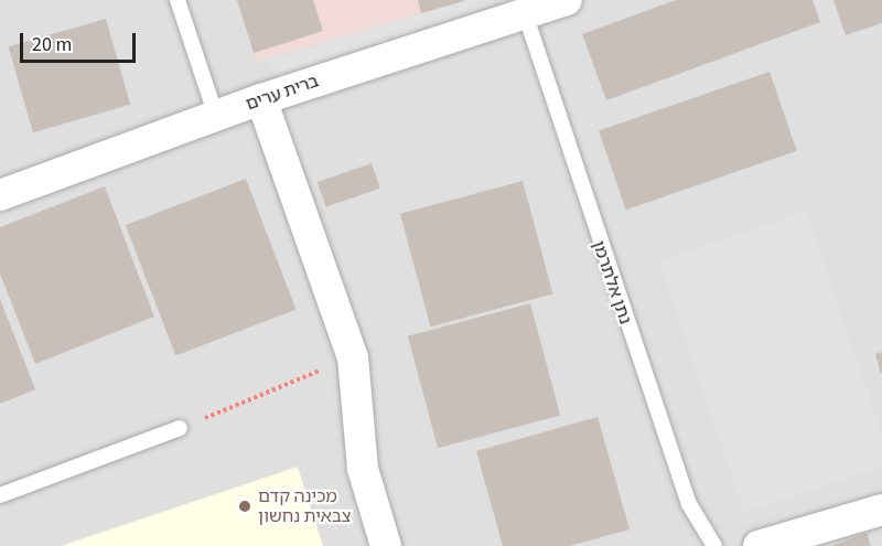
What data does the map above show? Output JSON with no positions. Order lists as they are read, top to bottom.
{
  "streets": {
    "street": ["ברית ערים"],
    "lane": ["נתן אלתרמן"]
  },
  "crossings": [
    ["ברית ערים", "נתן אלתרמן"]
  ],
  "places": ["מכינה קדם צבאית נחשון"],
  "scale_bar": "20 m"
}
